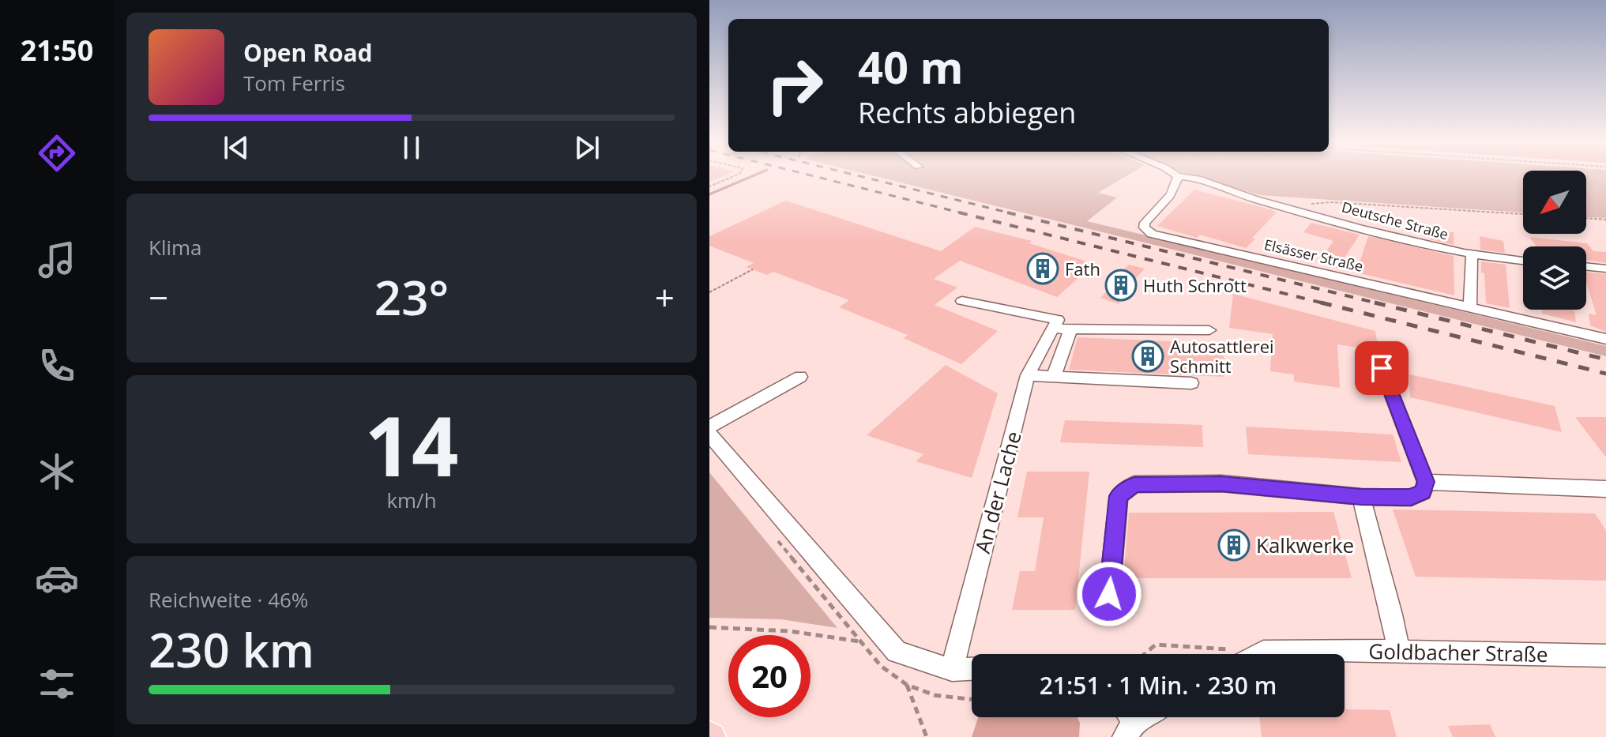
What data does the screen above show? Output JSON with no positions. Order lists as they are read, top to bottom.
{
  "streets": {
    "street": [
      "Deutsche Straße",
      "Elsässer Straße",
      "An der Lache",
      "Goldbacher Straße"
    ]
  },
  "crossings": [
    ["Deutsche Straße", "Elsässer Straße"]
  ],
  "places": {
    "building": [
      "Fath",
      "Huth Schrott",
      "Autosattlerei Schmitt",
      "Kalkwerke"
    ]
  },
  "north": "bottom left",
  "page": {
    "tabs": "21:50",
    "turn": ["40 m", "Rechts abbiegen"],
    "song": ["Open Road", "Tom Ferris"],
    "tile": [
      "Klima",
      ["14", "km/h"],
      ["Reichweite · 46%", "230 km"]
    ],
    "heat": ["−", "23°", "+"],
    "limit": "20",
    "trip": "21:51 · 1 Min. · 230 m"
  }
}
